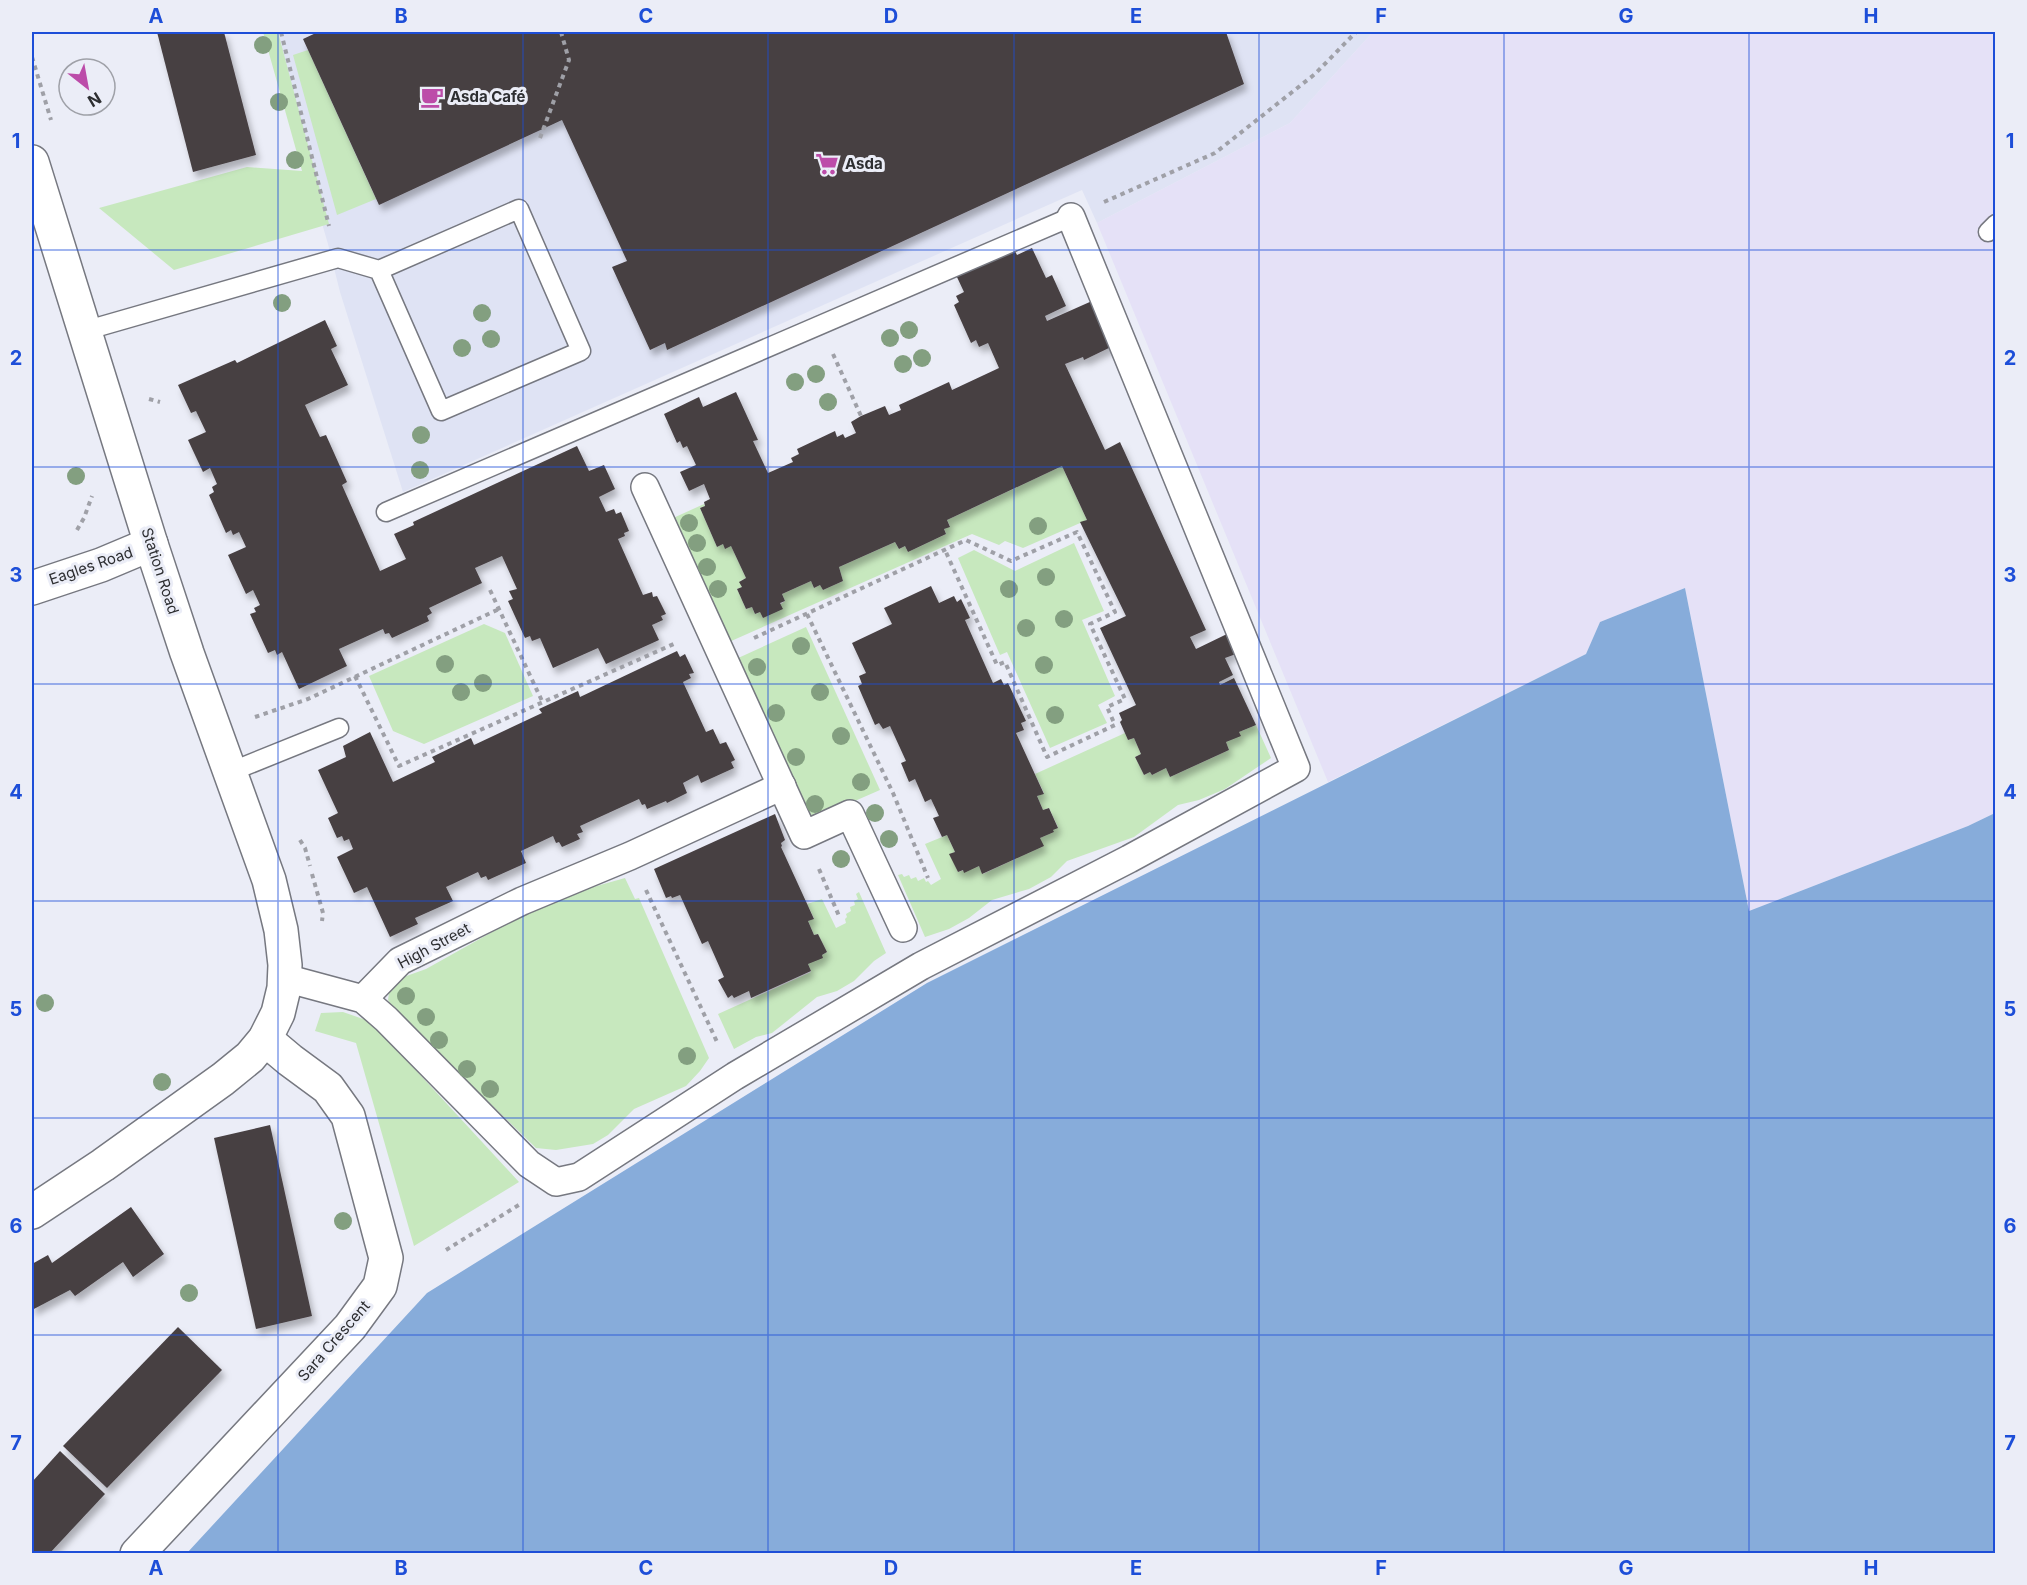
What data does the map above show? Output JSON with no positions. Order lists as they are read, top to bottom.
{
  "streets": {
    "main road": ["Eagles Road", "Station Road", "Sara Crescent"],
    "street": ["High Street"]
  },
  "crossings": [
    ["Eagles Road", "Station Road"]
  ],
  "places": {
    "cafe": ["Asda Café"],
    "supermarket": ["Asda"]
  },
  "north": "bottom right",
  "grid": {
    "columns": [
      "A",
      "B",
      "C",
      "D",
      "E",
      "F",
      "G",
      "H"
    ],
    "rows": [
      "1",
      "2",
      "3",
      "4",
      "5",
      "6",
      "7"
    ]
  }
}
